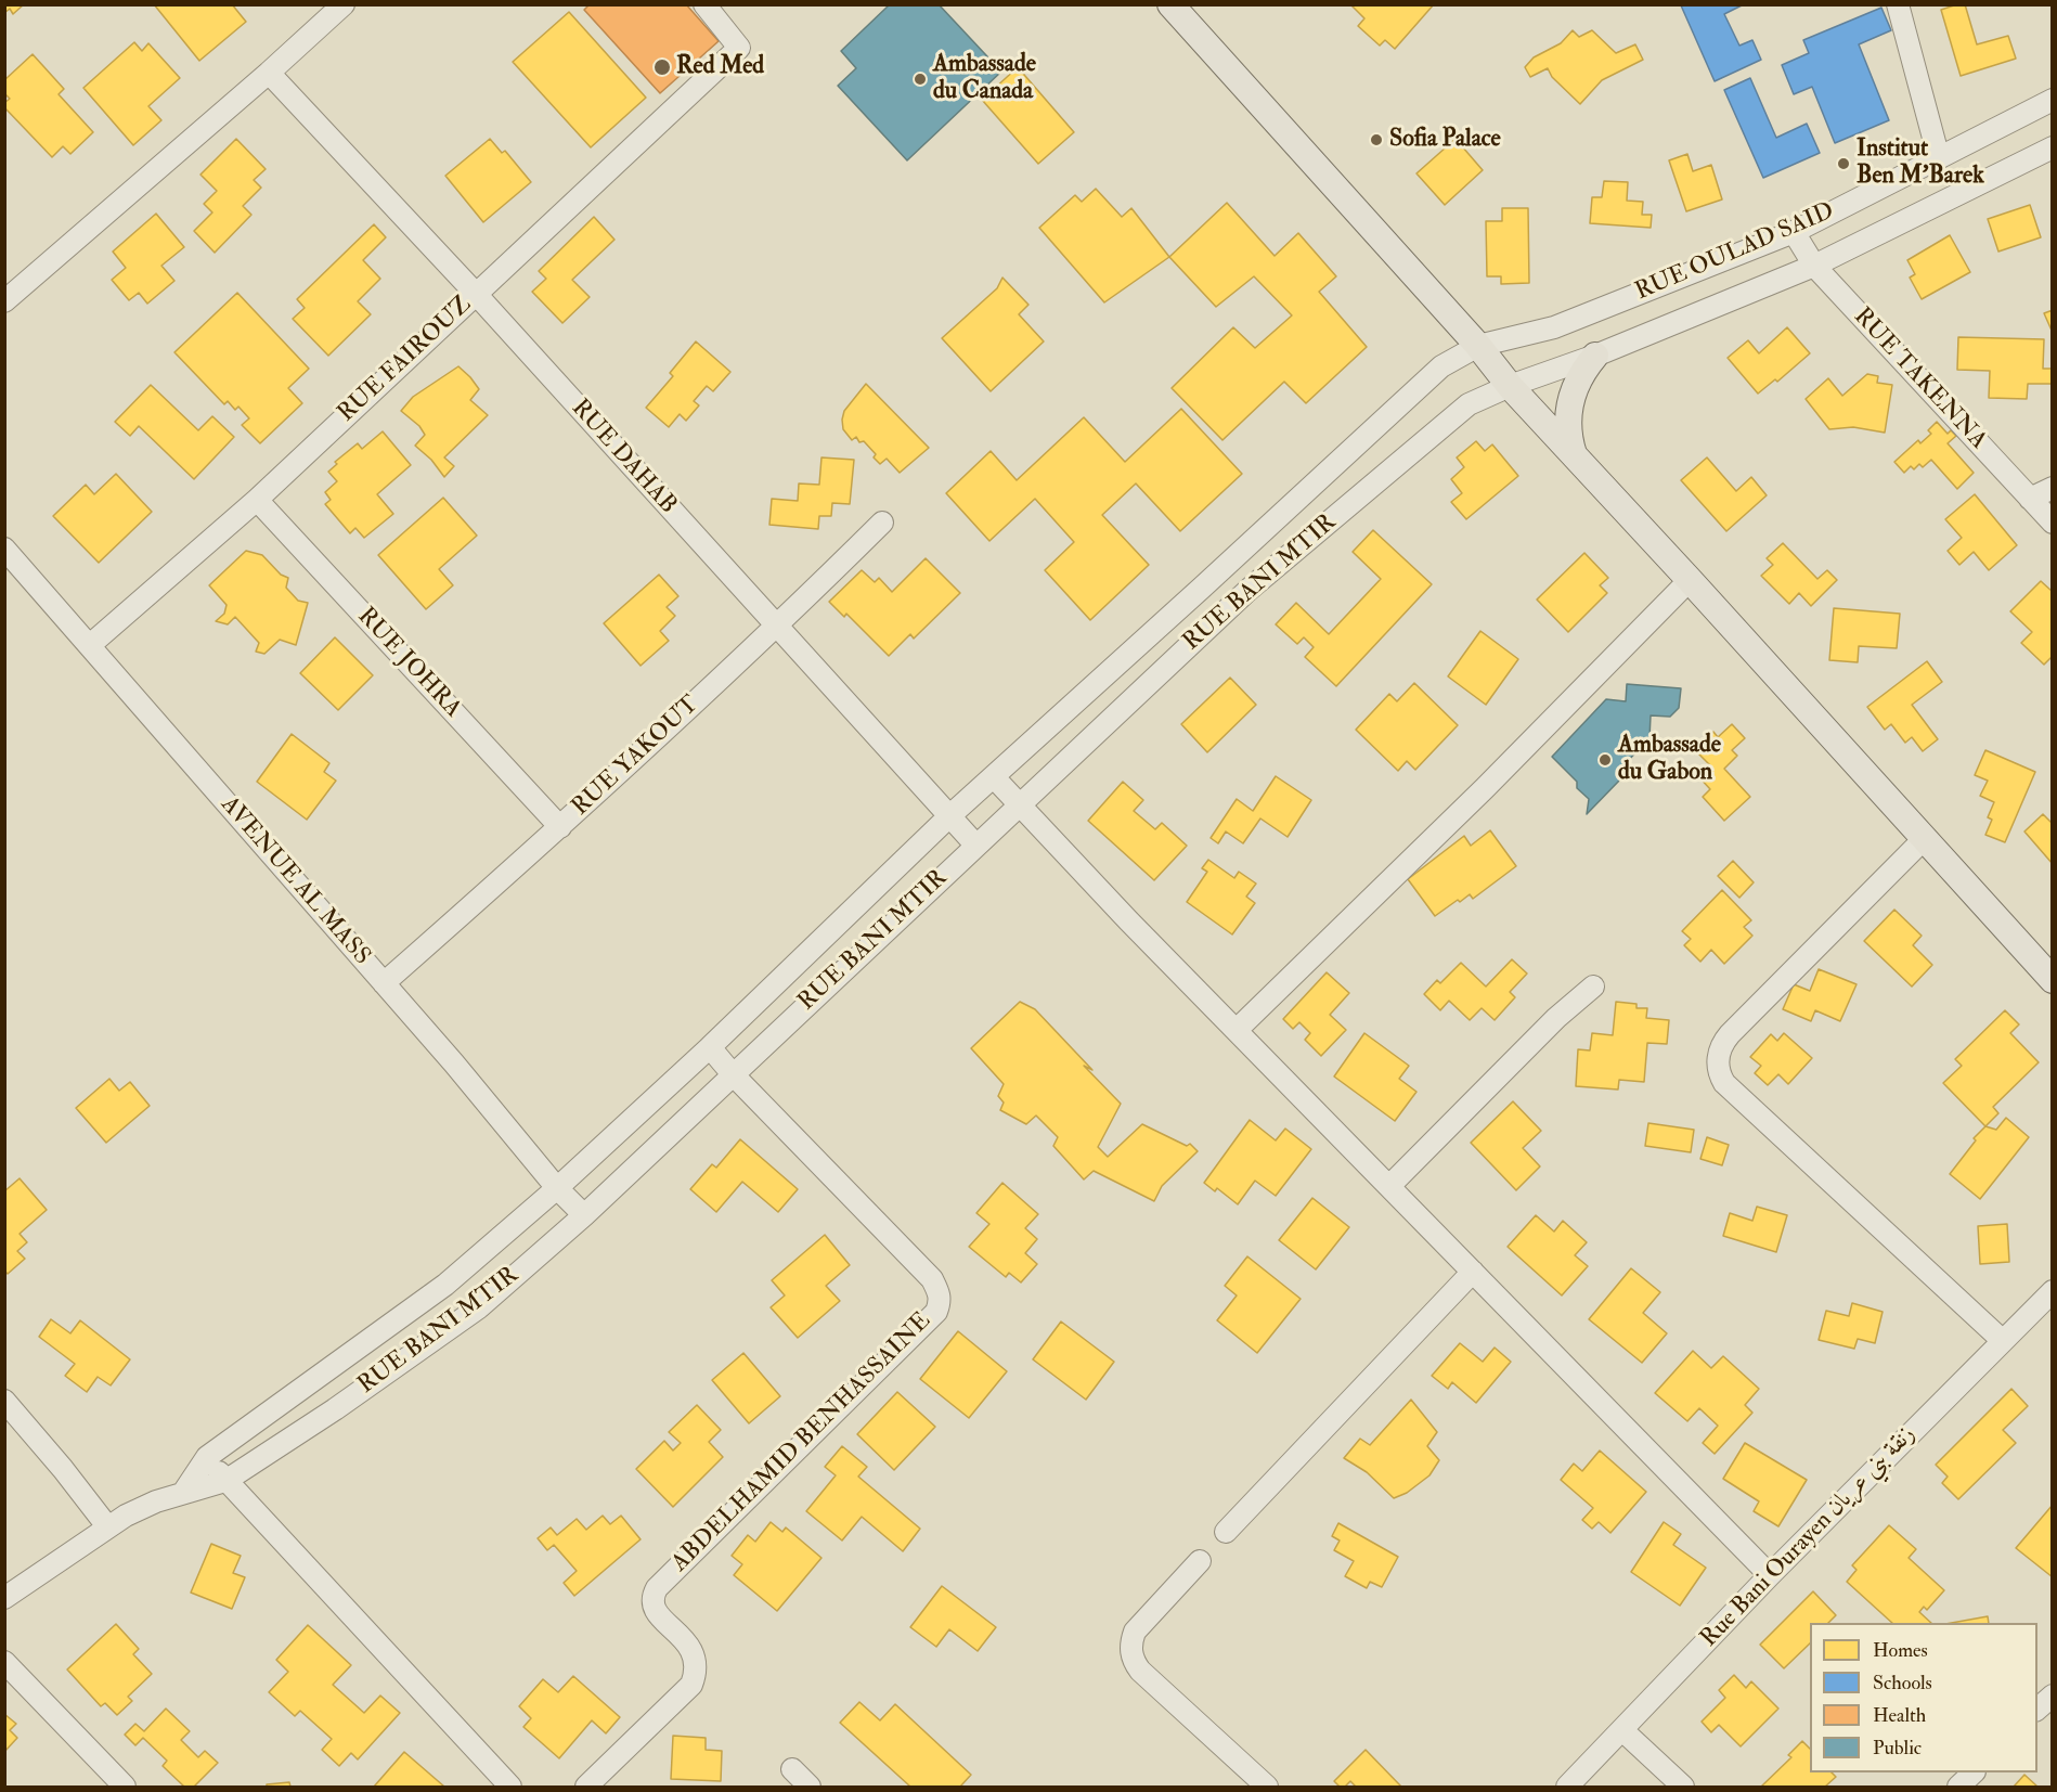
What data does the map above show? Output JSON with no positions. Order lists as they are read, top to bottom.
{
  "streets": {
    "street": [
      "RUE OULAD SAID",
      "RUE FAIROUZ",
      "RUE TAKENNA",
      "RUE DAHAB",
      "RUE BANI MTIR",
      "RUE JOHRA",
      "RUE YAKOUT",
      "AVENUE AL MASS",
      "ABDELHAMID BENHASSAINE",
      "Rue Bani Ourayen زنقة بني عريان"
    ]
  },
  "crossings": [
    ["RUE OULAD SAID", "RUE TAKENNA"],
    ["RUE OULAD SAID", "RUE BANI MTIR"],
    ["RUE FAIROUZ", "RUE DAHAB"],
    ["RUE FAIROUZ", "RUE JOHRA"],
    ["RUE FAIROUZ", "AVENUE AL MASS"],
    ["RUE DAHAB", "RUE BANI MTIR"],
    ["RUE DAHAB", "RUE YAKOUT"],
    ["RUE BANI MTIR", "AVENUE AL MASS"],
    ["RUE BANI MTIR", "ABDELHAMID BENHASSAINE"],
    ["RUE JOHRA", "RUE YAKOUT"],
    ["RUE YAKOUT", "AVENUE AL MASS"]
  ],
  "places": [
    "Red Med",
    "Ambassade du Canada",
    "Sofia Palace",
    "Institut Ben M'Barek",
    "Ambassade du Gabon"
  ],
  "legend": [
    "Homes",
    "Schools",
    "Health",
    "Public"
  ]
}
